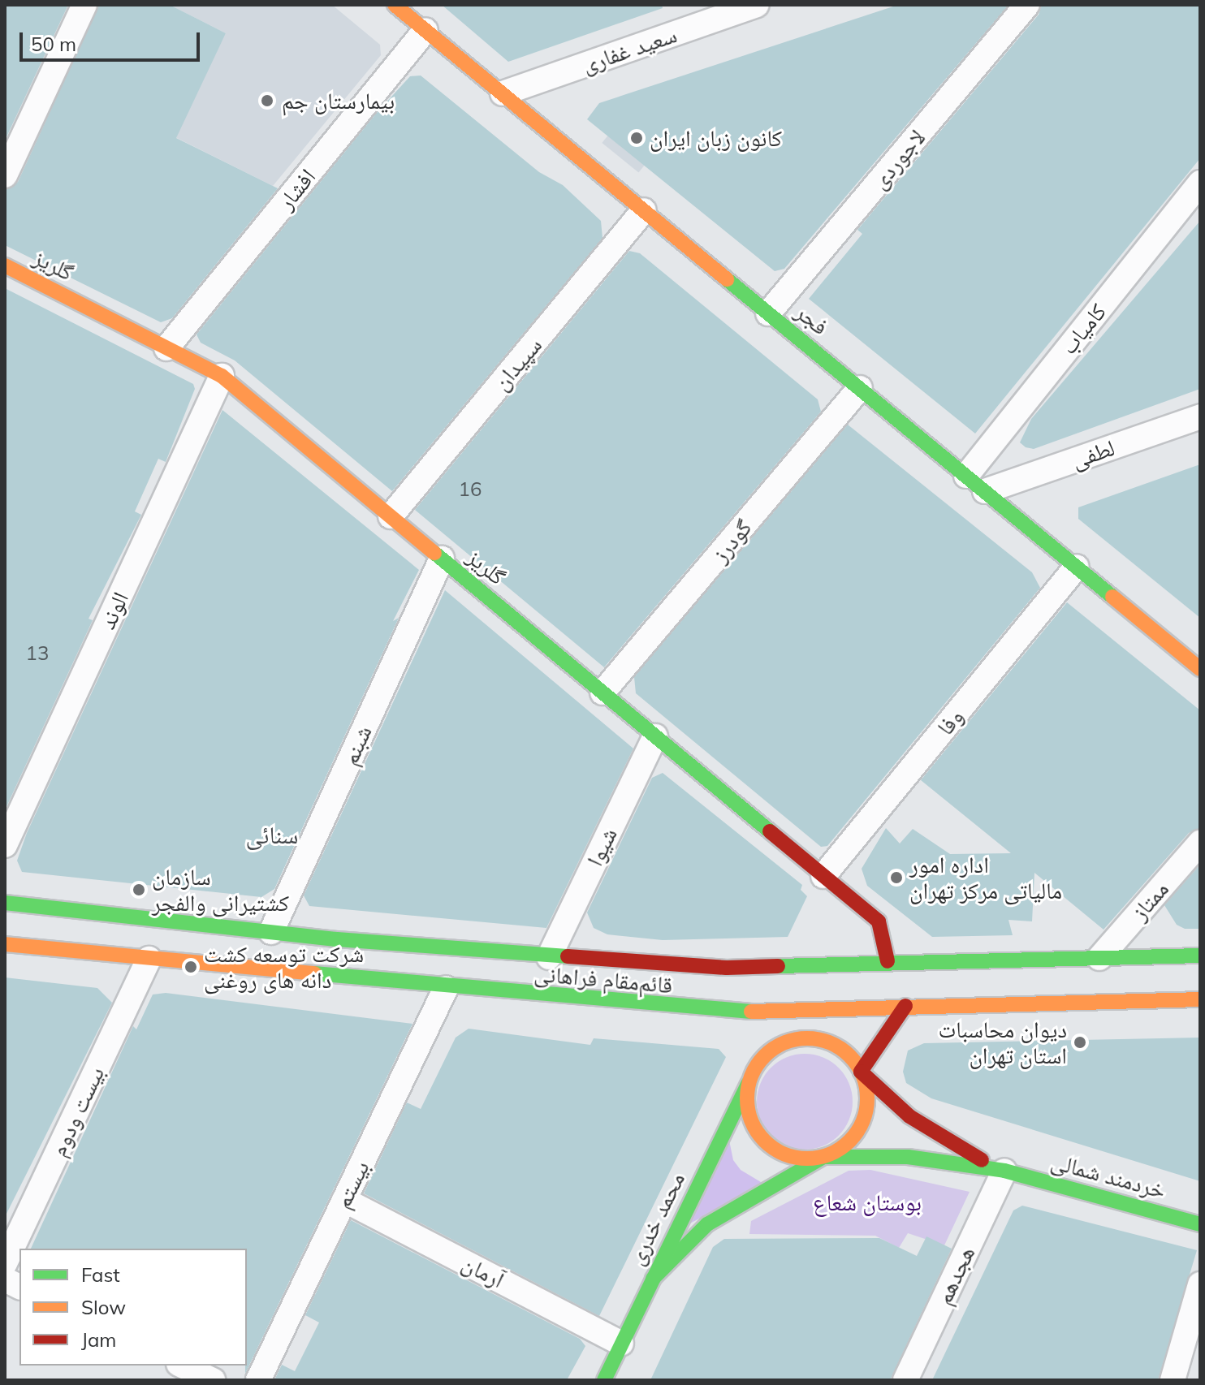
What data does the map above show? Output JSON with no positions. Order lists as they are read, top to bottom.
{
  "streets": {
    "street": [
      "سعید غفاری",
      "لاجوردی",
      "افشار",
      "گلریز",
      "فجر",
      "کامیاب",
      "سپیدان",
      "لطفی",
      "گودرز",
      "الوند",
      "وفا",
      "شبنم",
      "شیوا",
      "ممتاز",
      "قائم‌مقام فراهانی",
      "بیست ودوم",
      "خردمند شمالی",
      "بیستم",
      "محمد خدری",
      "آرمان",
      "هجدهم"
    ]
  },
  "crossings": [
    ["سعید غفاری", "فجر"],
    ["لاجوردی", "فجر"],
    ["افشار", "گلریز"],
    ["افشار", "فجر"],
    ["گلریز", "سپیدان"],
    ["گلریز", "گودرز"],
    ["گلریز", "الوند"],
    ["گلریز", "وفا"],
    ["گلریز", "شبنم"],
    ["گلریز", "شیوا"],
    ["گلریز", "قائم‌مقام فراهانی"],
    ["فجر", "کامیاب"],
    ["فجر", "سپیدان"],
    ["فجر", "لطفی"],
    ["فجر", "گودرز"],
    ["فجر", "وفا"],
    ["شبنم", "قائم‌مقام فراهانی"],
    ["شیوا", "قائم‌مقام فراهانی"],
    ["ممتاز", "قائم‌مقام فراهانی"],
    ["قائم‌مقام فراهانی", "بیست ودوم"],
    ["قائم‌مقام فراهانی", "بیستم"],
    ["خردمند شمالی", "محمد خدری"],
    ["خردمند شمالی", "هجدهم"],
    ["بیستم", "آرمان"],
    ["محمد خدری", "آرمان"]
  ],
  "districts": ["سنائی"],
  "parks": ["بوستان شعاع"],
  "places": [
    "بیمارستان جم",
    "کانون زبان ایران",
    "اداره امور مالیاتی مرکز تهران",
    "سازمان کشتیرانی والفجر",
    "شرکت توسعه کشت دانه های روغنی",
    "دیوان محاسبات استان تهران"
  ],
  "house_numbers": ["16", "13"],
  "legend": ["Fast", "Slow", "Jam"],
  "scale_bar": "50 m"
}
